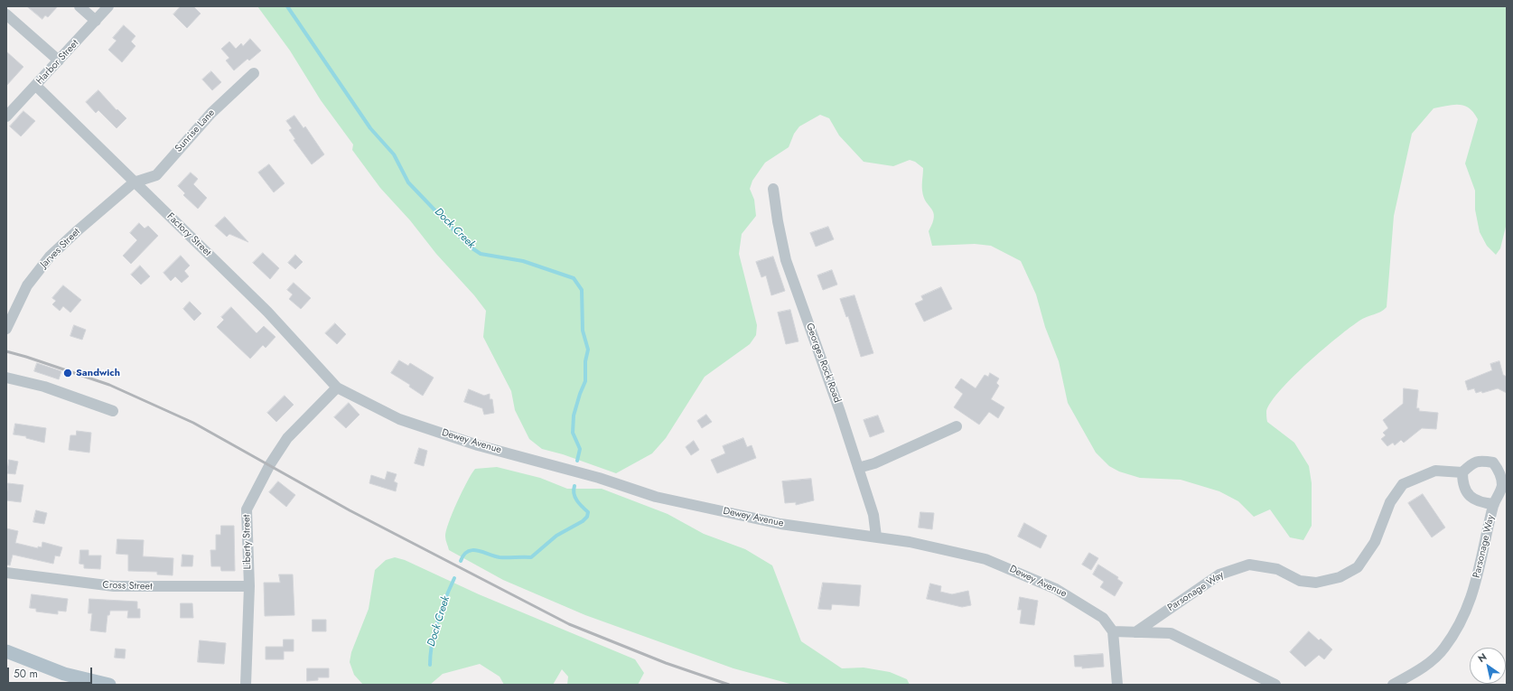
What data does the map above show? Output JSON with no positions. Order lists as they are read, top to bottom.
{
  "streets": {
    "street": [
      "Harbor Street",
      "Sunrise Lane",
      "Factory Street",
      "Jarves Street",
      "Georges Rock Road",
      "Dewey Avenue",
      "Liberty Street",
      "Parsonage Way",
      "Cross Street"
    ]
  },
  "crossings": [
    ["Harbor Street", "Factory Street"],
    ["Sunrise Lane", "Factory Street"],
    ["Sunrise Lane", "Jarves Street"],
    ["Factory Street", "Jarves Street"],
    ["Factory Street", "Dewey Avenue"],
    ["Factory Street", "Liberty Street"],
    ["Georges Rock Road", "Dewey Avenue"],
    ["Dewey Avenue", "Liberty Street"],
    ["Liberty Street", "Cross Street"]
  ],
  "water": ["Dock Creek"],
  "places": ["Sandwich"],
  "scale_bar": "50 m",
  "north": "top left"
}
